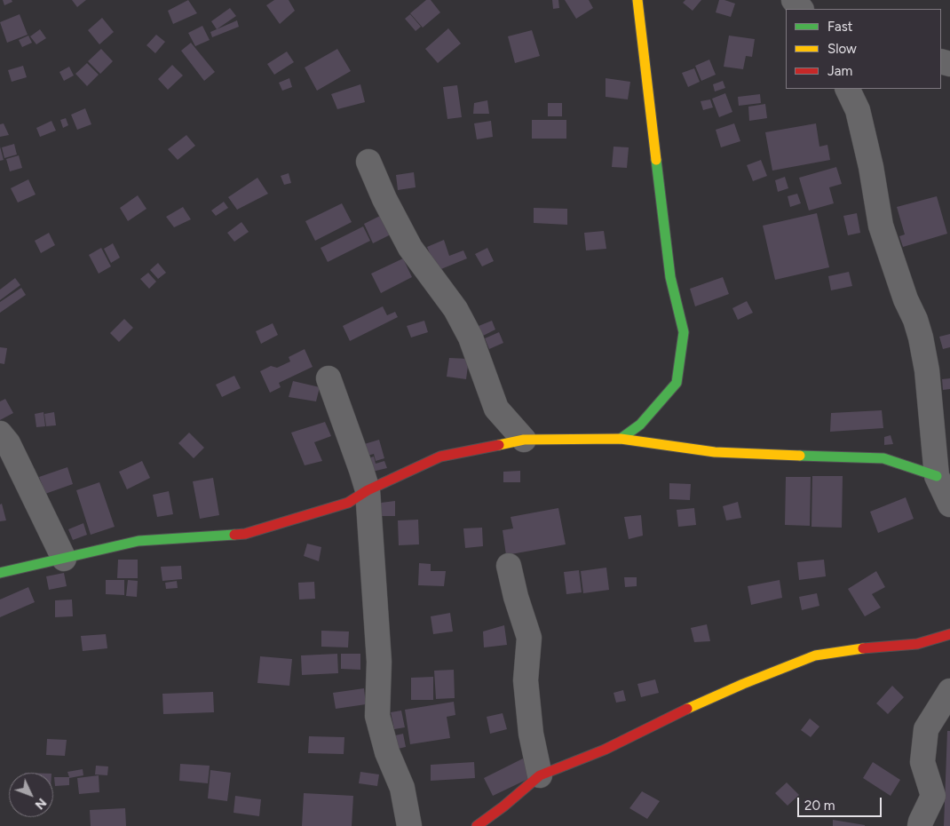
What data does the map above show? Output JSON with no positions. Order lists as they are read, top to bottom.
{
  "legend": ["Fast", "Slow", "Jam"],
  "scale_bar": "20 m",
  "north": "bottom right"
}
